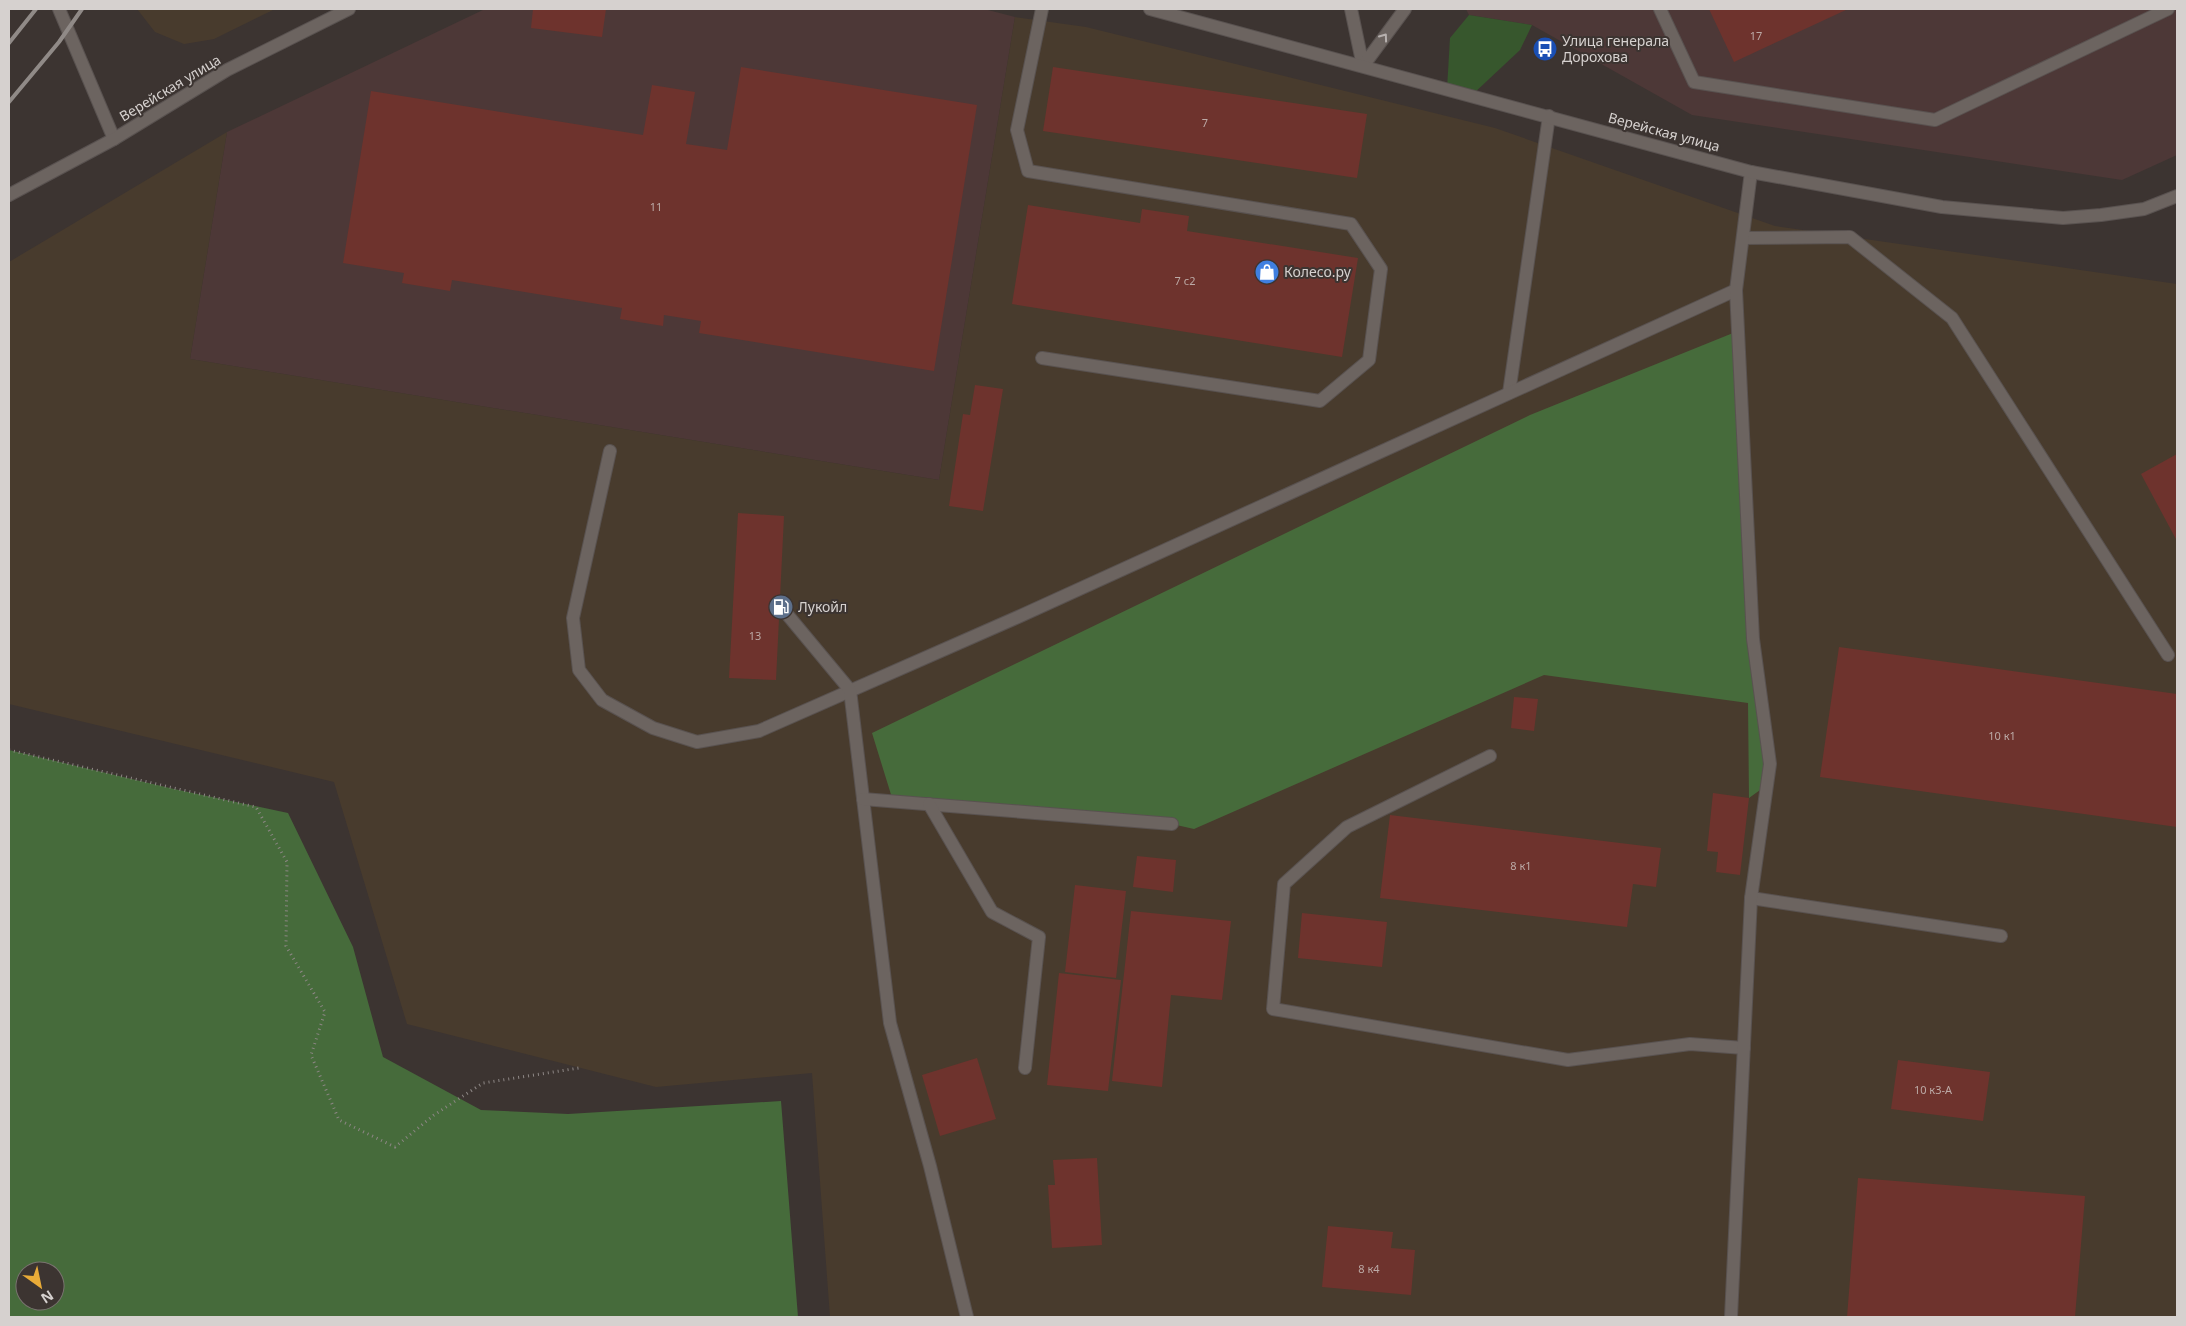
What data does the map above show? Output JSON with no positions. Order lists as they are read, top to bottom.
{
  "streets": {
    "street": ["Верейская улица"]
  },
  "places": {
    "bus stop": ["Улица генерала Дорохова"],
    "shop": ["Колесо.ру"],
    "fuel station": ["Лукойл"]
  },
  "house_numbers": [
    "17",
    "7",
    "11",
    "7 с2",
    "13",
    "10 к1",
    "8 к1",
    "10 к3-А",
    "8 к4"
  ],
  "north": "bottom right"
}
